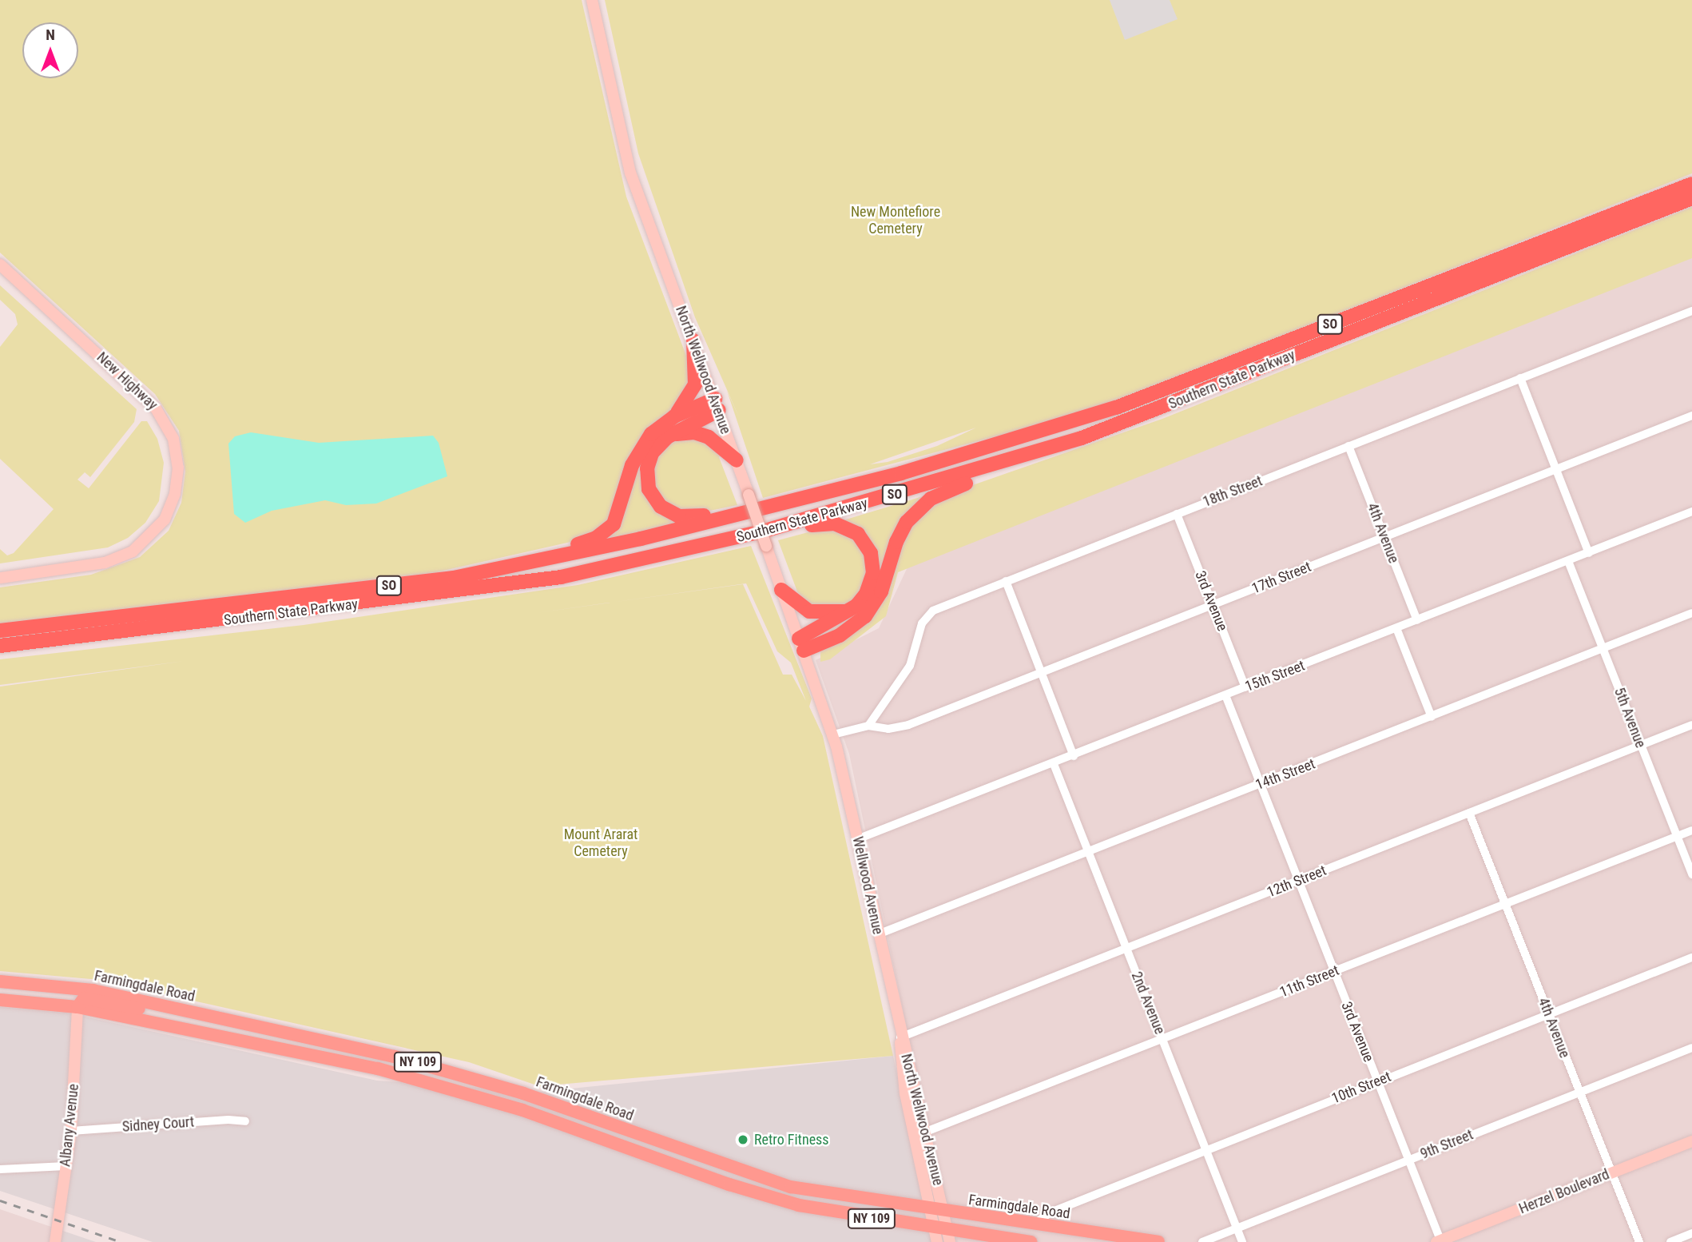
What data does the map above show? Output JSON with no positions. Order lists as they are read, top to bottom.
{
  "streets": {
    "highway": ["SO", "Southern State Parkway"],
    "main road": [
      "North Wellwood Avenue",
      "New Highway",
      "Wellwood Avenue",
      "Farmingdale Road",
      "NY 109",
      "Albany Avenue",
      "Herzel Boulevard"
    ],
    "street": [
      "18th Street",
      "4th Avenue",
      "17th Street",
      "3rd Avenue",
      "15th Street",
      "5th Avenue",
      "14th Street",
      "12th Street",
      "11th Street",
      "2nd Avenue",
      "10th Street",
      "Sidney Court",
      "9th Street"
    ]
  },
  "crossings": [
    ["North Wellwood Avenue", "12th Street"],
    ["North Wellwood Avenue", "Wellwood Avenue"],
    ["North Wellwood Avenue", "11th Street"],
    ["North Wellwood Avenue", "Farmingdale Road"],
    ["North Wellwood Avenue", "NY 109"],
    ["18th Street", "4th Avenue"],
    ["18th Street", "17th Street"],
    ["18th Street", "3rd Avenue"],
    ["4th Avenue", "17th Street"],
    ["4th Avenue", "15th Street"],
    ["4th Avenue", "12th Street"],
    ["4th Avenue", "11th Street"],
    ["4th Avenue", "10th Street"],
    ["4th Avenue", "9th Street"],
    ["4th Avenue", "Herzel Boulevard"],
    ["17th Street", "3rd Avenue"],
    ["3rd Avenue", "15th Street"],
    ["3rd Avenue", "14th Street"],
    ["3rd Avenue", "12th Street"],
    ["3rd Avenue", "11th Street"],
    ["3rd Avenue", "10th Street"],
    ["3rd Avenue", "9th Street"],
    ["3rd Avenue", "Herzel Boulevard"],
    ["15th Street", "5th Avenue"],
    ["15th Street", "Wellwood Avenue"],
    ["15th Street", "2nd Avenue"],
    ["5th Avenue", "14th Street"],
    ["5th Avenue", "12th Street"],
    ["5th Avenue", "11th Street"],
    ["14th Street", "Wellwood Avenue"],
    ["14th Street", "2nd Avenue"],
    ["12th Street", "Wellwood Avenue"],
    ["12th Street", "2nd Avenue"],
    ["11th Street", "2nd Avenue"],
    ["Farmingdale Road", "10th Street"],
    ["2nd Avenue", "10th Street"],
    ["2nd Avenue", "9th Street"],
    ["NY 109", "Albany Avenue"],
    ["Sidney Court", "Albany Avenue"]
  ],
  "parks": ["New Montefiore Cemetery", "Mount Ararat Cemetery"],
  "places": ["Retro Fitness"],
  "north": "top"
}
